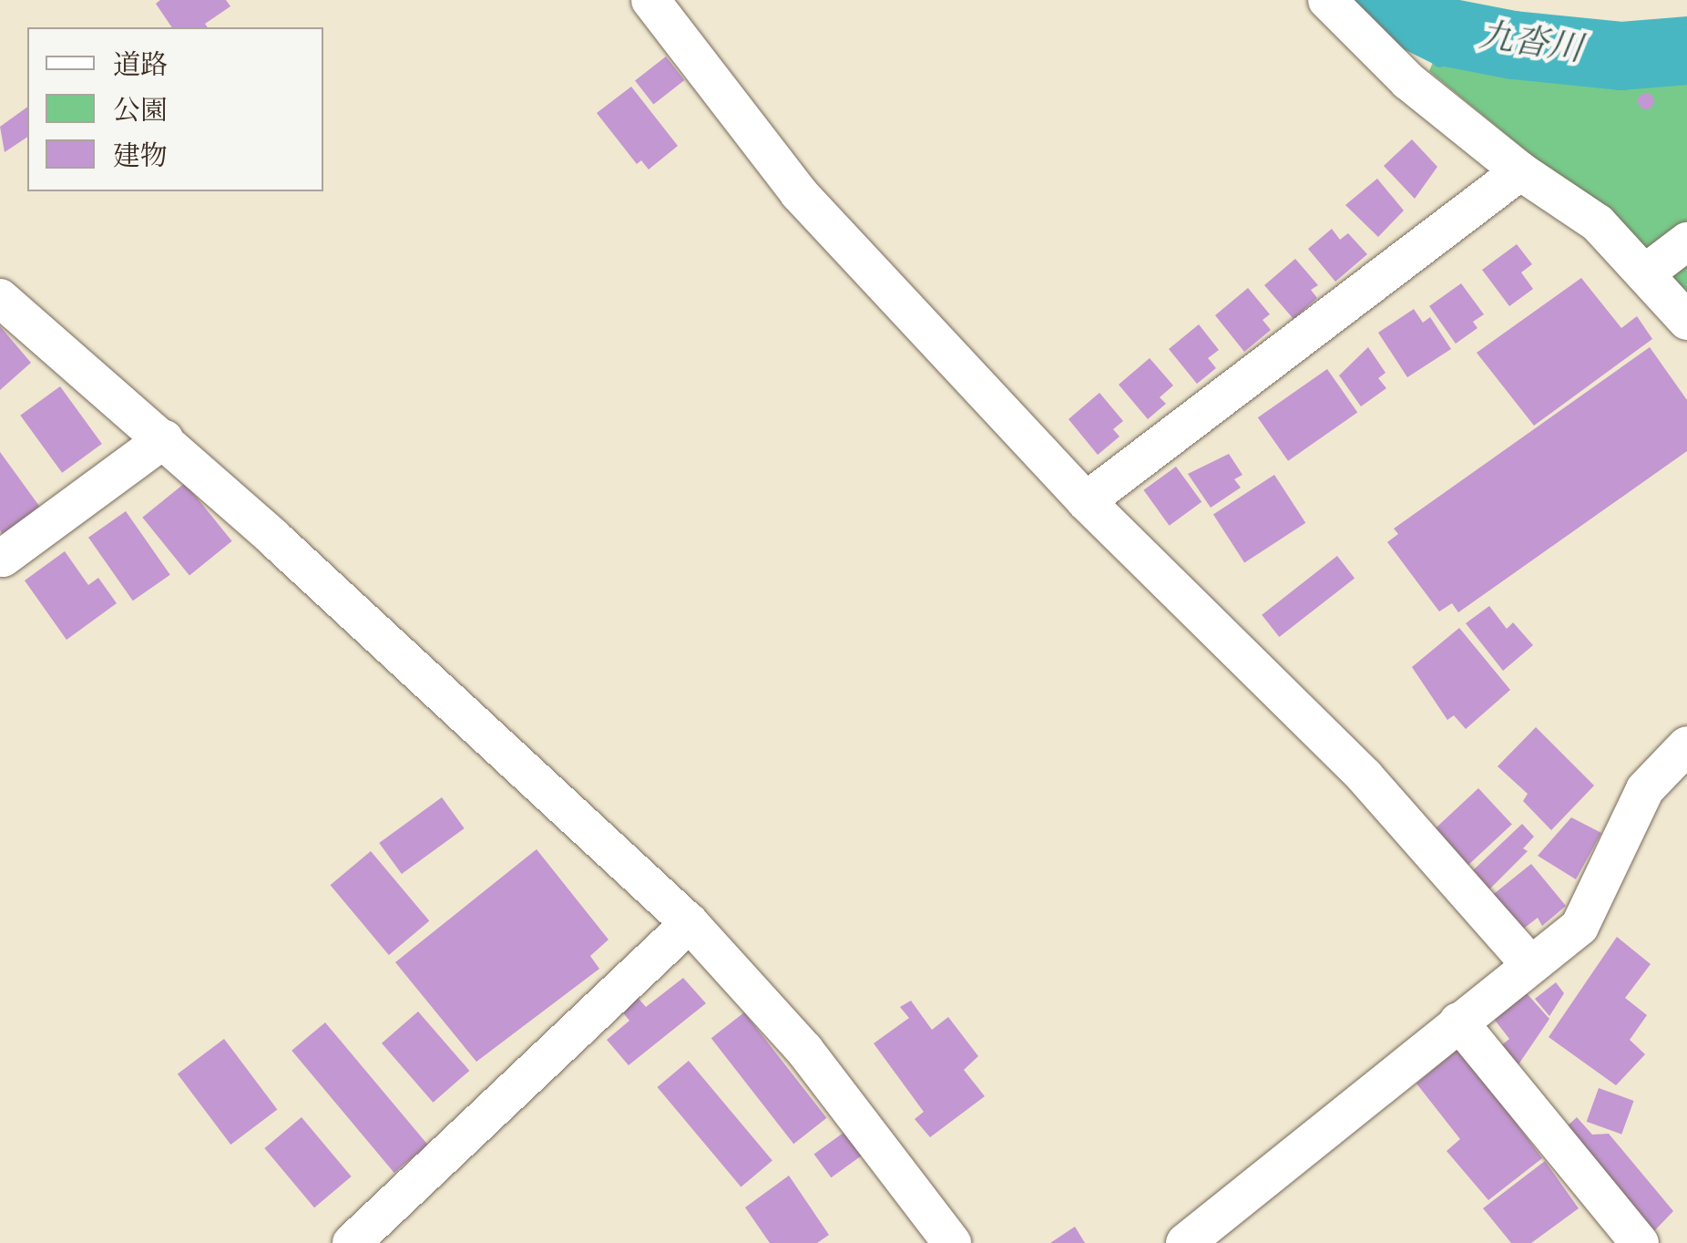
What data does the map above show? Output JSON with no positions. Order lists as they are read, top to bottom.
{
  "water": ["九沓川"],
  "legend": ["道路", "公園", "建物"]
}
